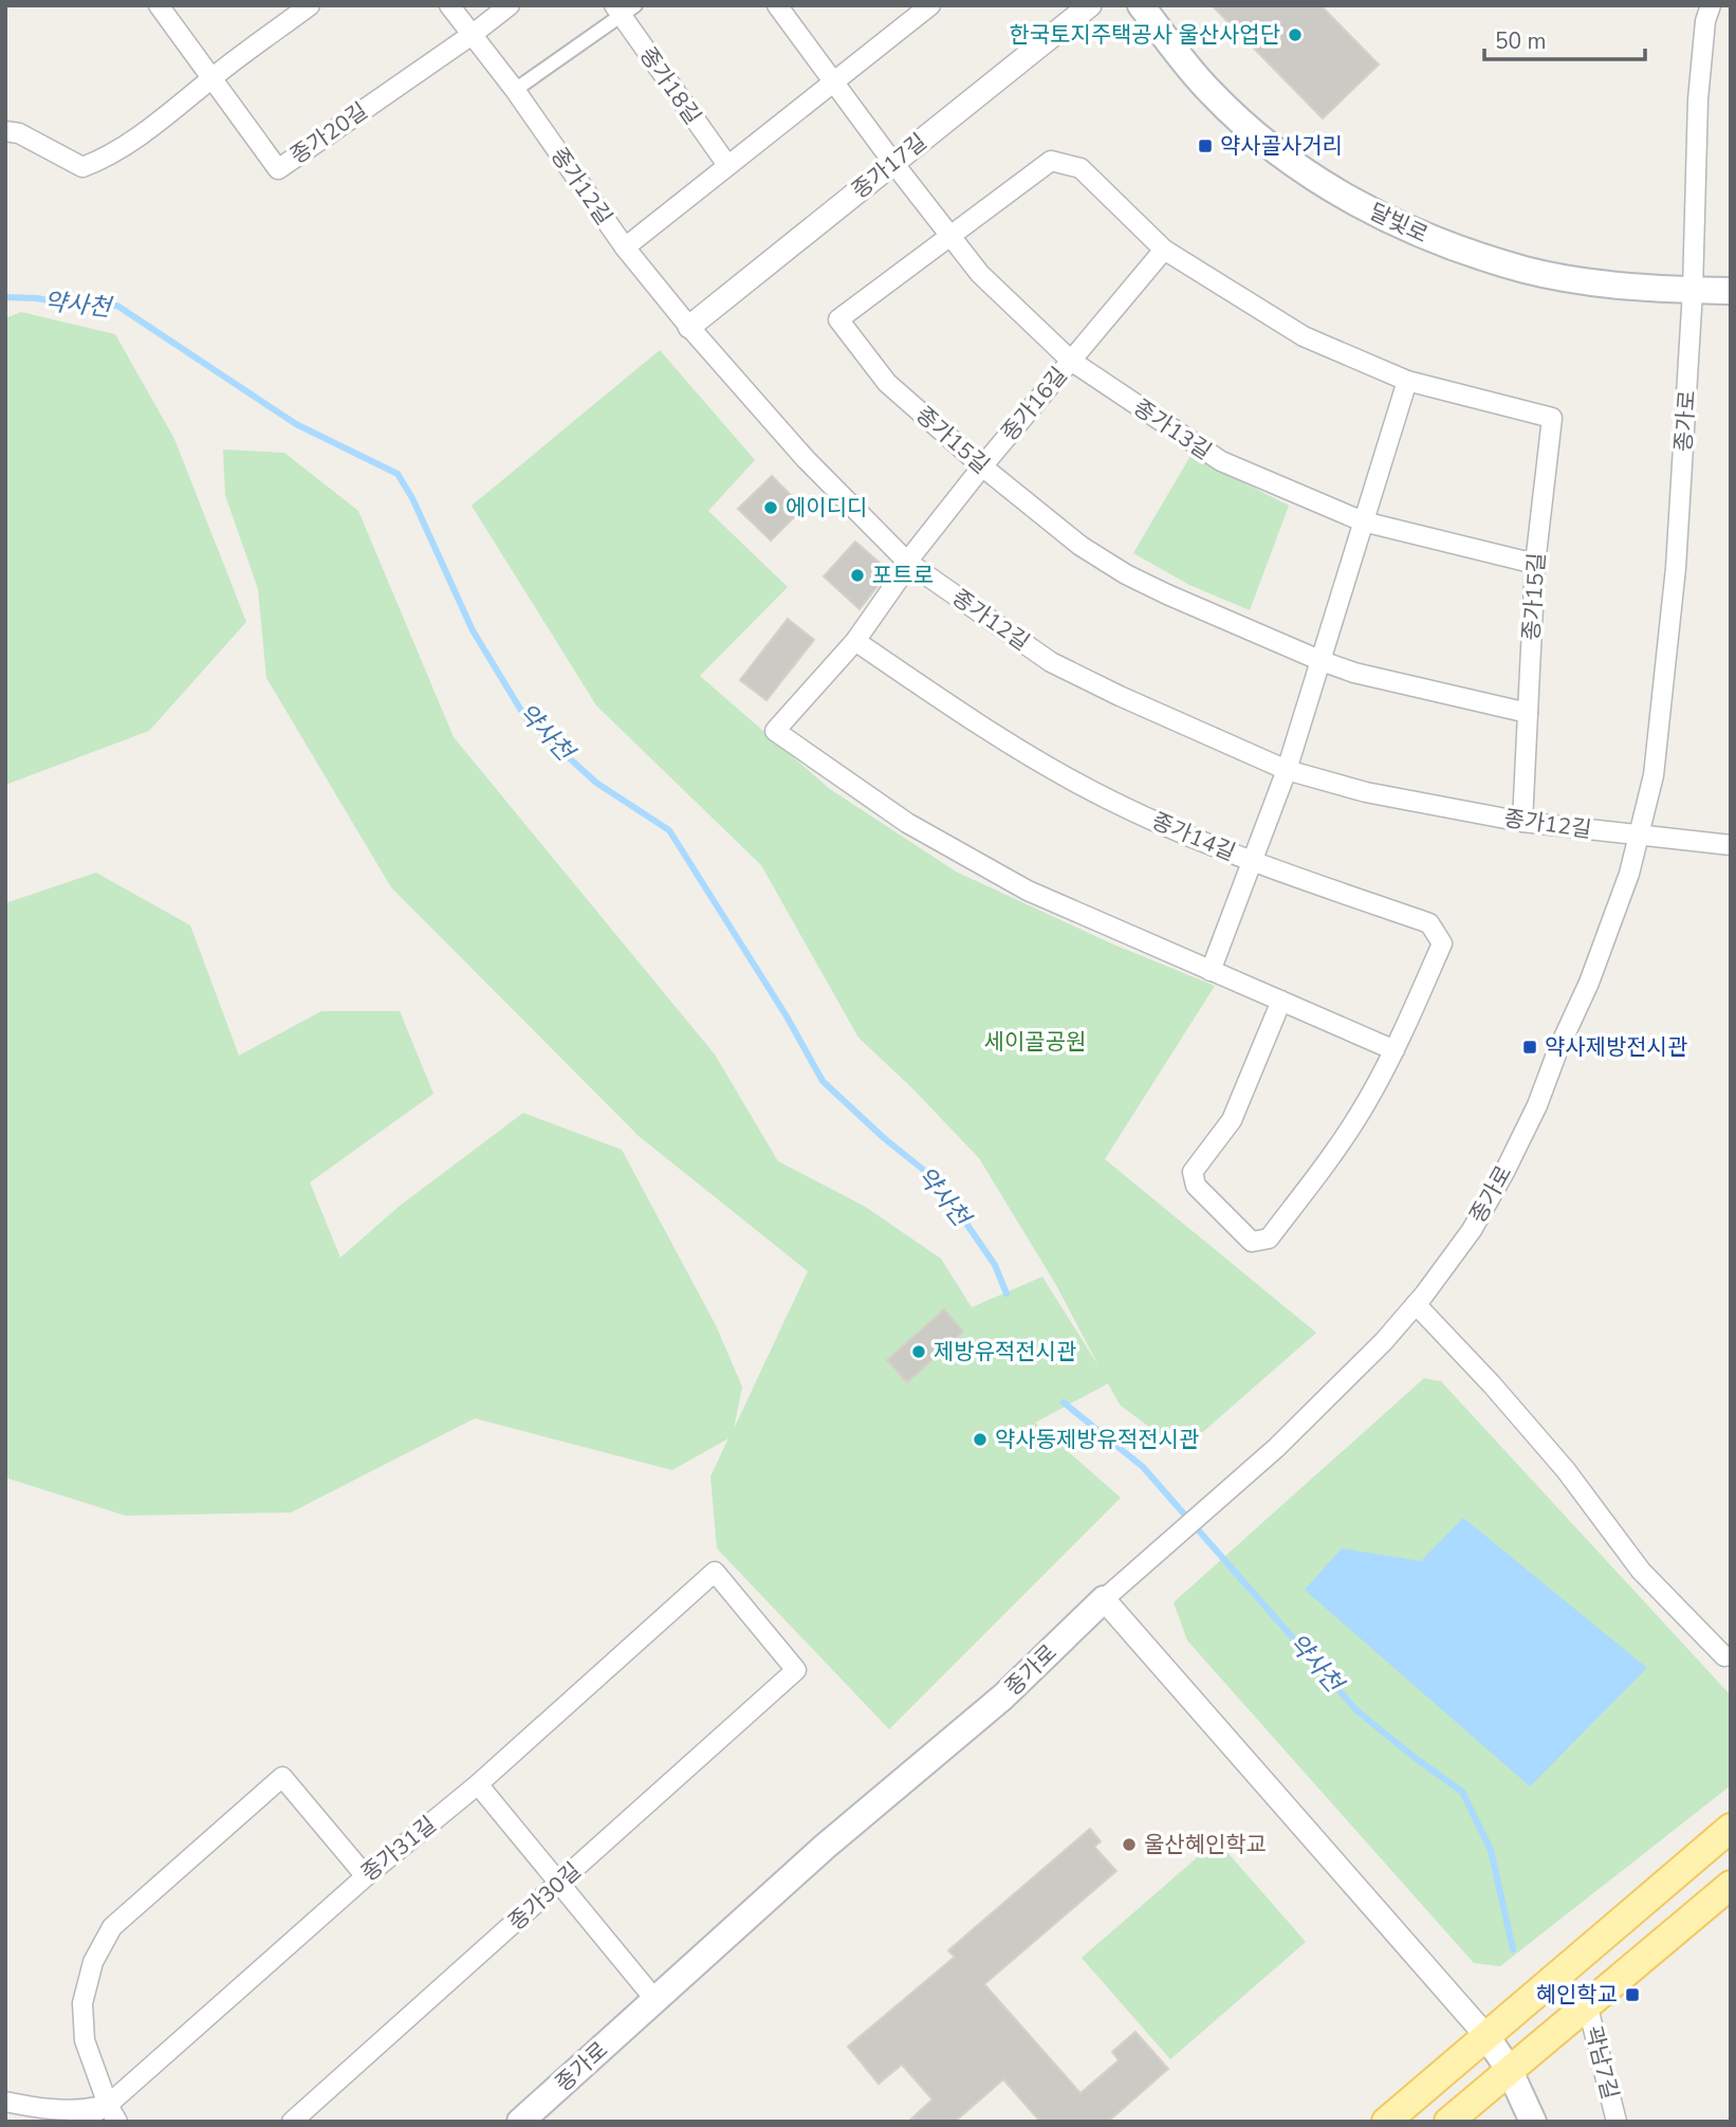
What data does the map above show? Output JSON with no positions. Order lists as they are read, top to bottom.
{
  "streets": {
    "main road": ["달빛로", "종가로"],
    "street": [
      "종가18길",
      "종가20길",
      "종가17길",
      "종가12길",
      "종가16길",
      "종가13길",
      "종가15길",
      "종가14길",
      "종가31길",
      "종가30길",
      "곽남7길"
    ]
  },
  "crossings": [
    ["종가20길", "종가12길"],
    ["종가17길", "종가12길"],
    ["종가17길", "종가13길"],
    ["종가12길", "종가16길"],
    ["종가12길", "종가로"],
    ["달빛로", "종가로"],
    ["종가16길", "종가13길"],
    ["종가16길", "종가15길"],
    ["종가13길", "종가15길"],
    ["종가31길", "종가30길"]
  ],
  "water": ["약사천"],
  "parks": ["세이골공원"],
  "places": {
    "other": [
      "한국토지주택공사 울산사업단",
      "에이디디",
      "포트로",
      "제방유적전시관",
      "약사동제방유적전시관",
      "울산혜인학교"
    ],
    "transit": ["약사골사거리", "약사제방전시관", "혜인학교"]
  },
  "scale_bar": "50 m"
}
